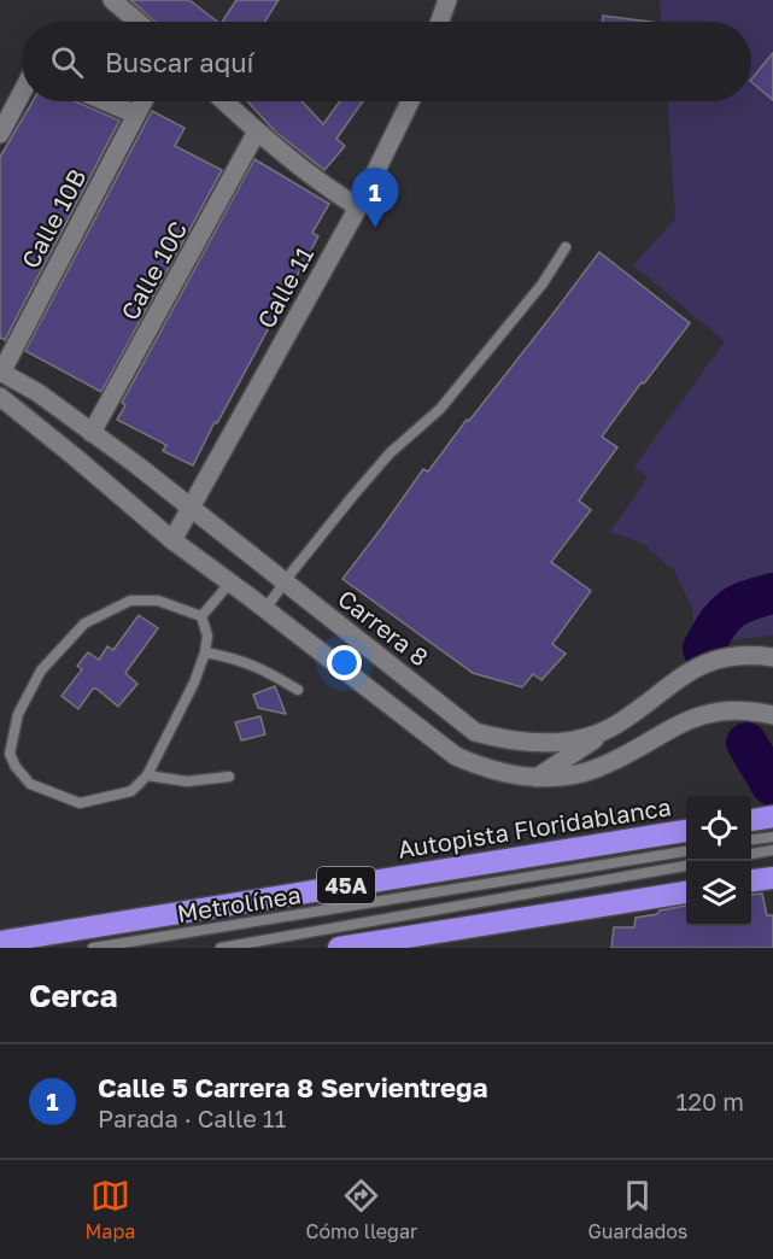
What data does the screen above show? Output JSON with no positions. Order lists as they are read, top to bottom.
{
  "streets": {
    "highway": ["Autopista Floridablanca", "45A"],
    "main road": [
      "Calle 10B",
      "Calle 10C",
      "Calle 11",
      "Carrera 8"
    ],
    "lane": ["Metrolínea"]
  },
  "crossings": [
    ["Calle 10B", "Carrera 8"],
    ["Calle 10C", "Carrera 8"],
    ["Calle 11", "Carrera 8"]
  ],
  "page": {
    "search": "Buscar aquí",
    "pins": "1",
    "heading": "Cerca",
    "list": [
      {
        "mark": "1",
        "name": "Calle 5 Carrera 8 Servientrega",
        "note": "Parada · Calle 11",
        "value": "120 m"
      }
    ],
    "nav": ["Mapa", "Cómo llegar", "Guardados"]
  }
}
